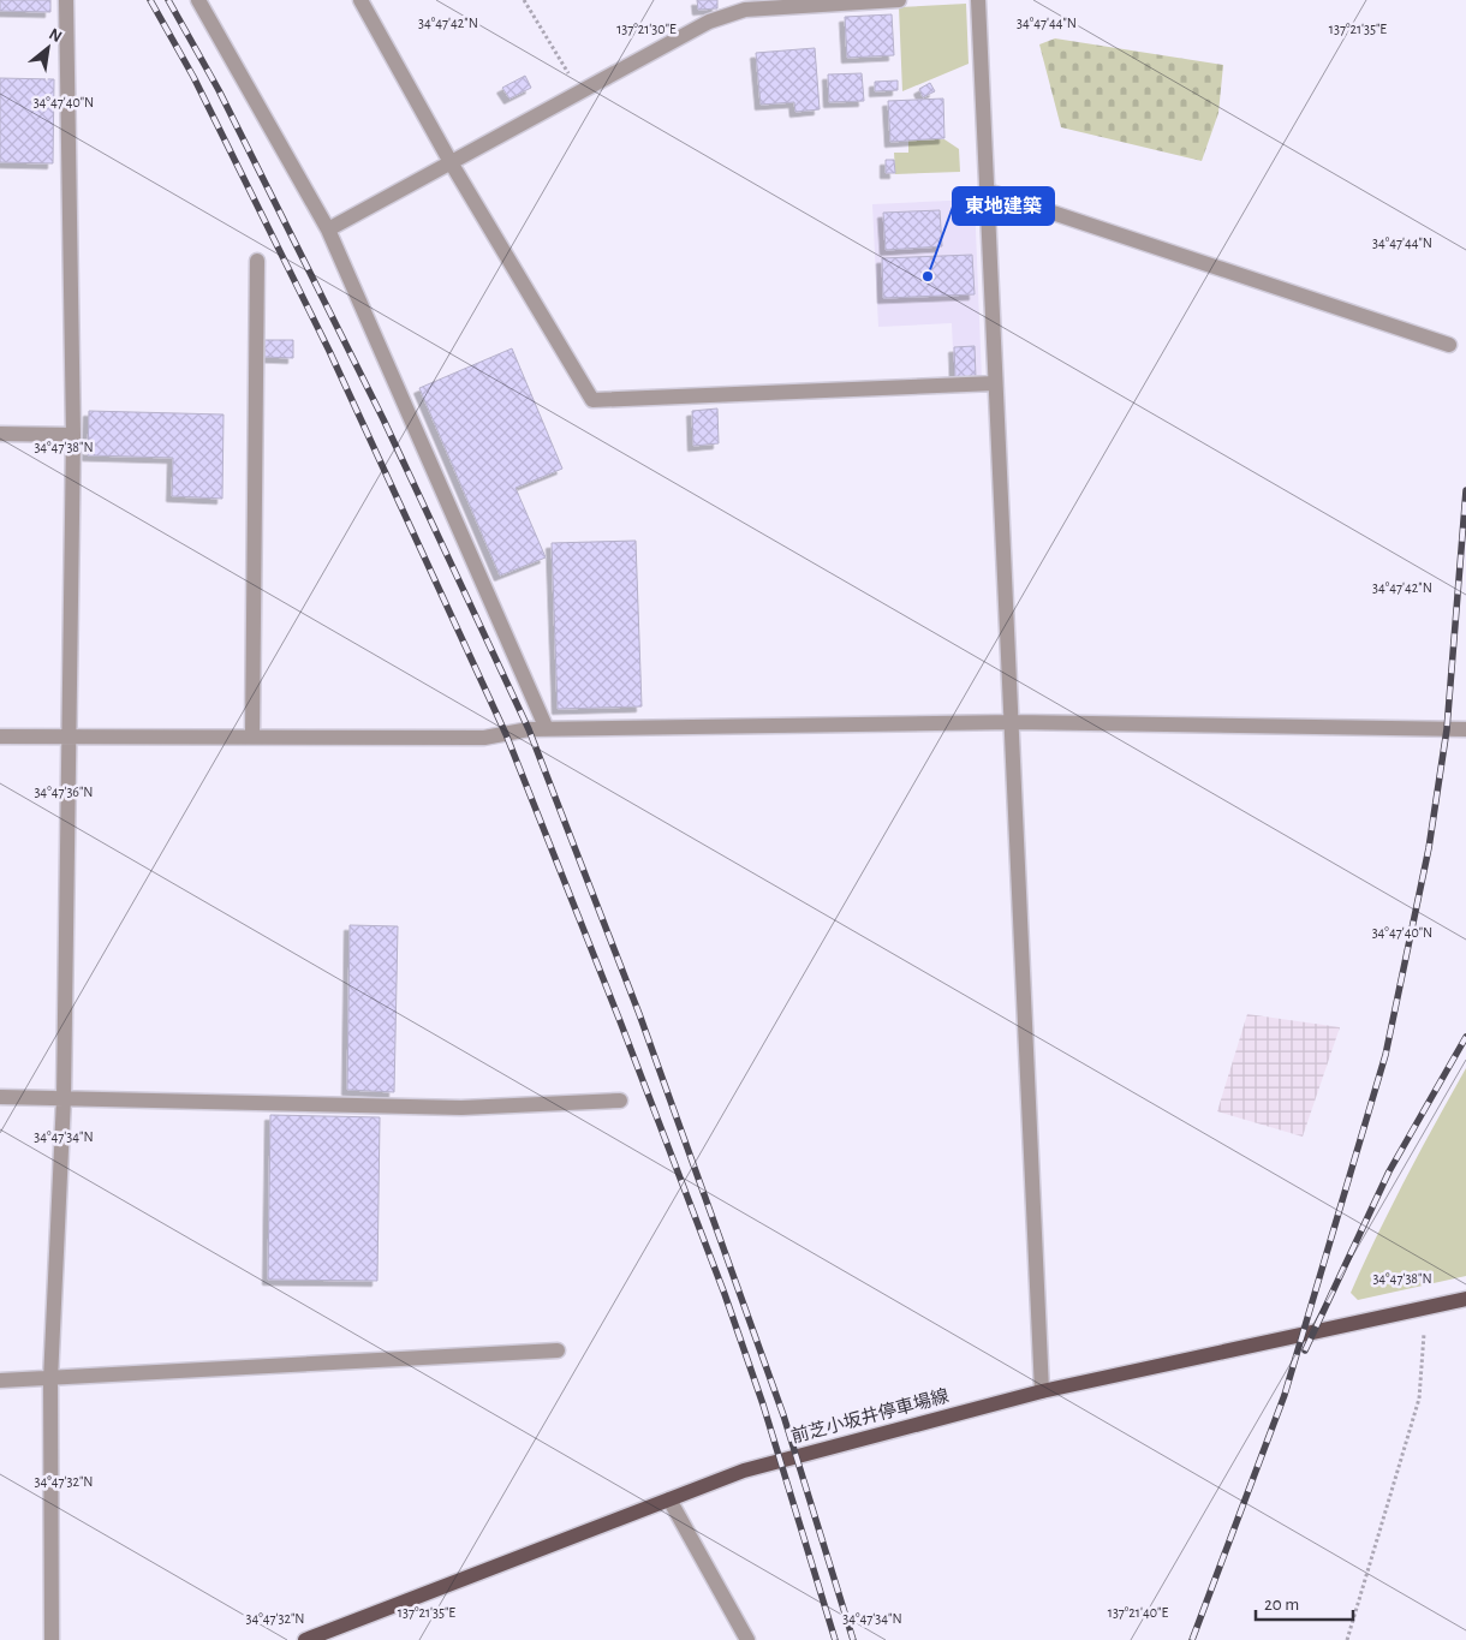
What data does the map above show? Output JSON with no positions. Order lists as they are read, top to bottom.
{
  "streets": {
    "main road": ["前芝小坂井停車場線"]
  },
  "places": ["東地建築"],
  "scale_bar": "20 m",
  "north": "top right",
  "coordinates": [
    "34°47'42\"N",
    "34°47'44\"N",
    "137°21'30\"E",
    "137°21'35\"E",
    "34°47'40\"N",
    "34°47'38\"N",
    "34°47'36\"N",
    "34°47'34\"N",
    "34°47'32\"N",
    "137°21'40\"E"
  ]
}
